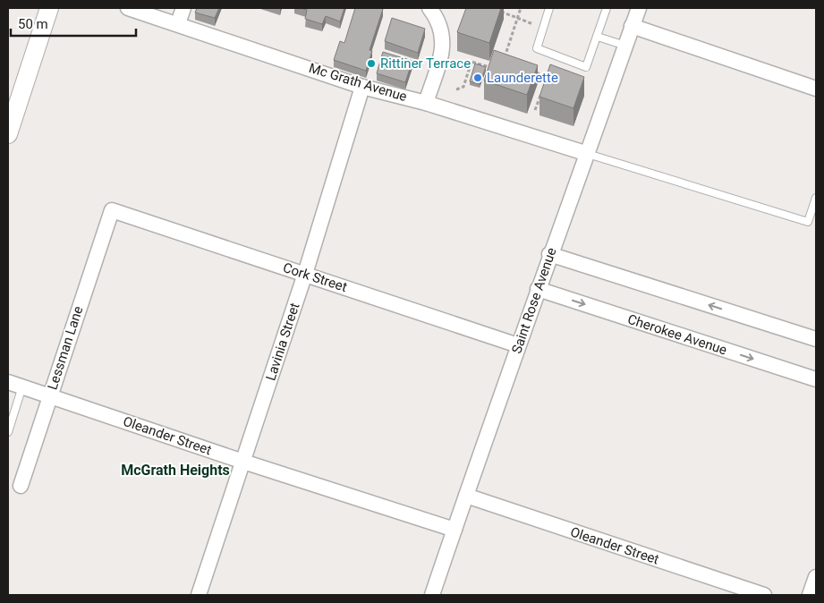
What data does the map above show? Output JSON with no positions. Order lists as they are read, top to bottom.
{
  "streets": {
    "street": [
      "Mc Grath Avenue",
      "Cork Street",
      "Saint Rose Avenue",
      "Cherokee Avenue",
      "Lavinia Street",
      "Lessman Lane",
      "Oleander Street"
    ]
  },
  "crossings": [
    ["Mc Grath Avenue", "Saint Rose Avenue"],
    ["Mc Grath Avenue", "Lavinia Street"],
    ["Cork Street", "Saint Rose Avenue"],
    ["Cork Street", "Lavinia Street"],
    ["Cork Street", "Lessman Lane"],
    ["Saint Rose Avenue", "Cherokee Avenue"],
    ["Saint Rose Avenue", "Oleander Street"],
    ["Lavinia Street", "Oleander Street"],
    ["Lessman Lane", "Oleander Street"]
  ],
  "districts": ["McGrath Heights"],
  "places": ["Rittiner Terrace", "Launderette"],
  "scale_bar": "50 m"
}
